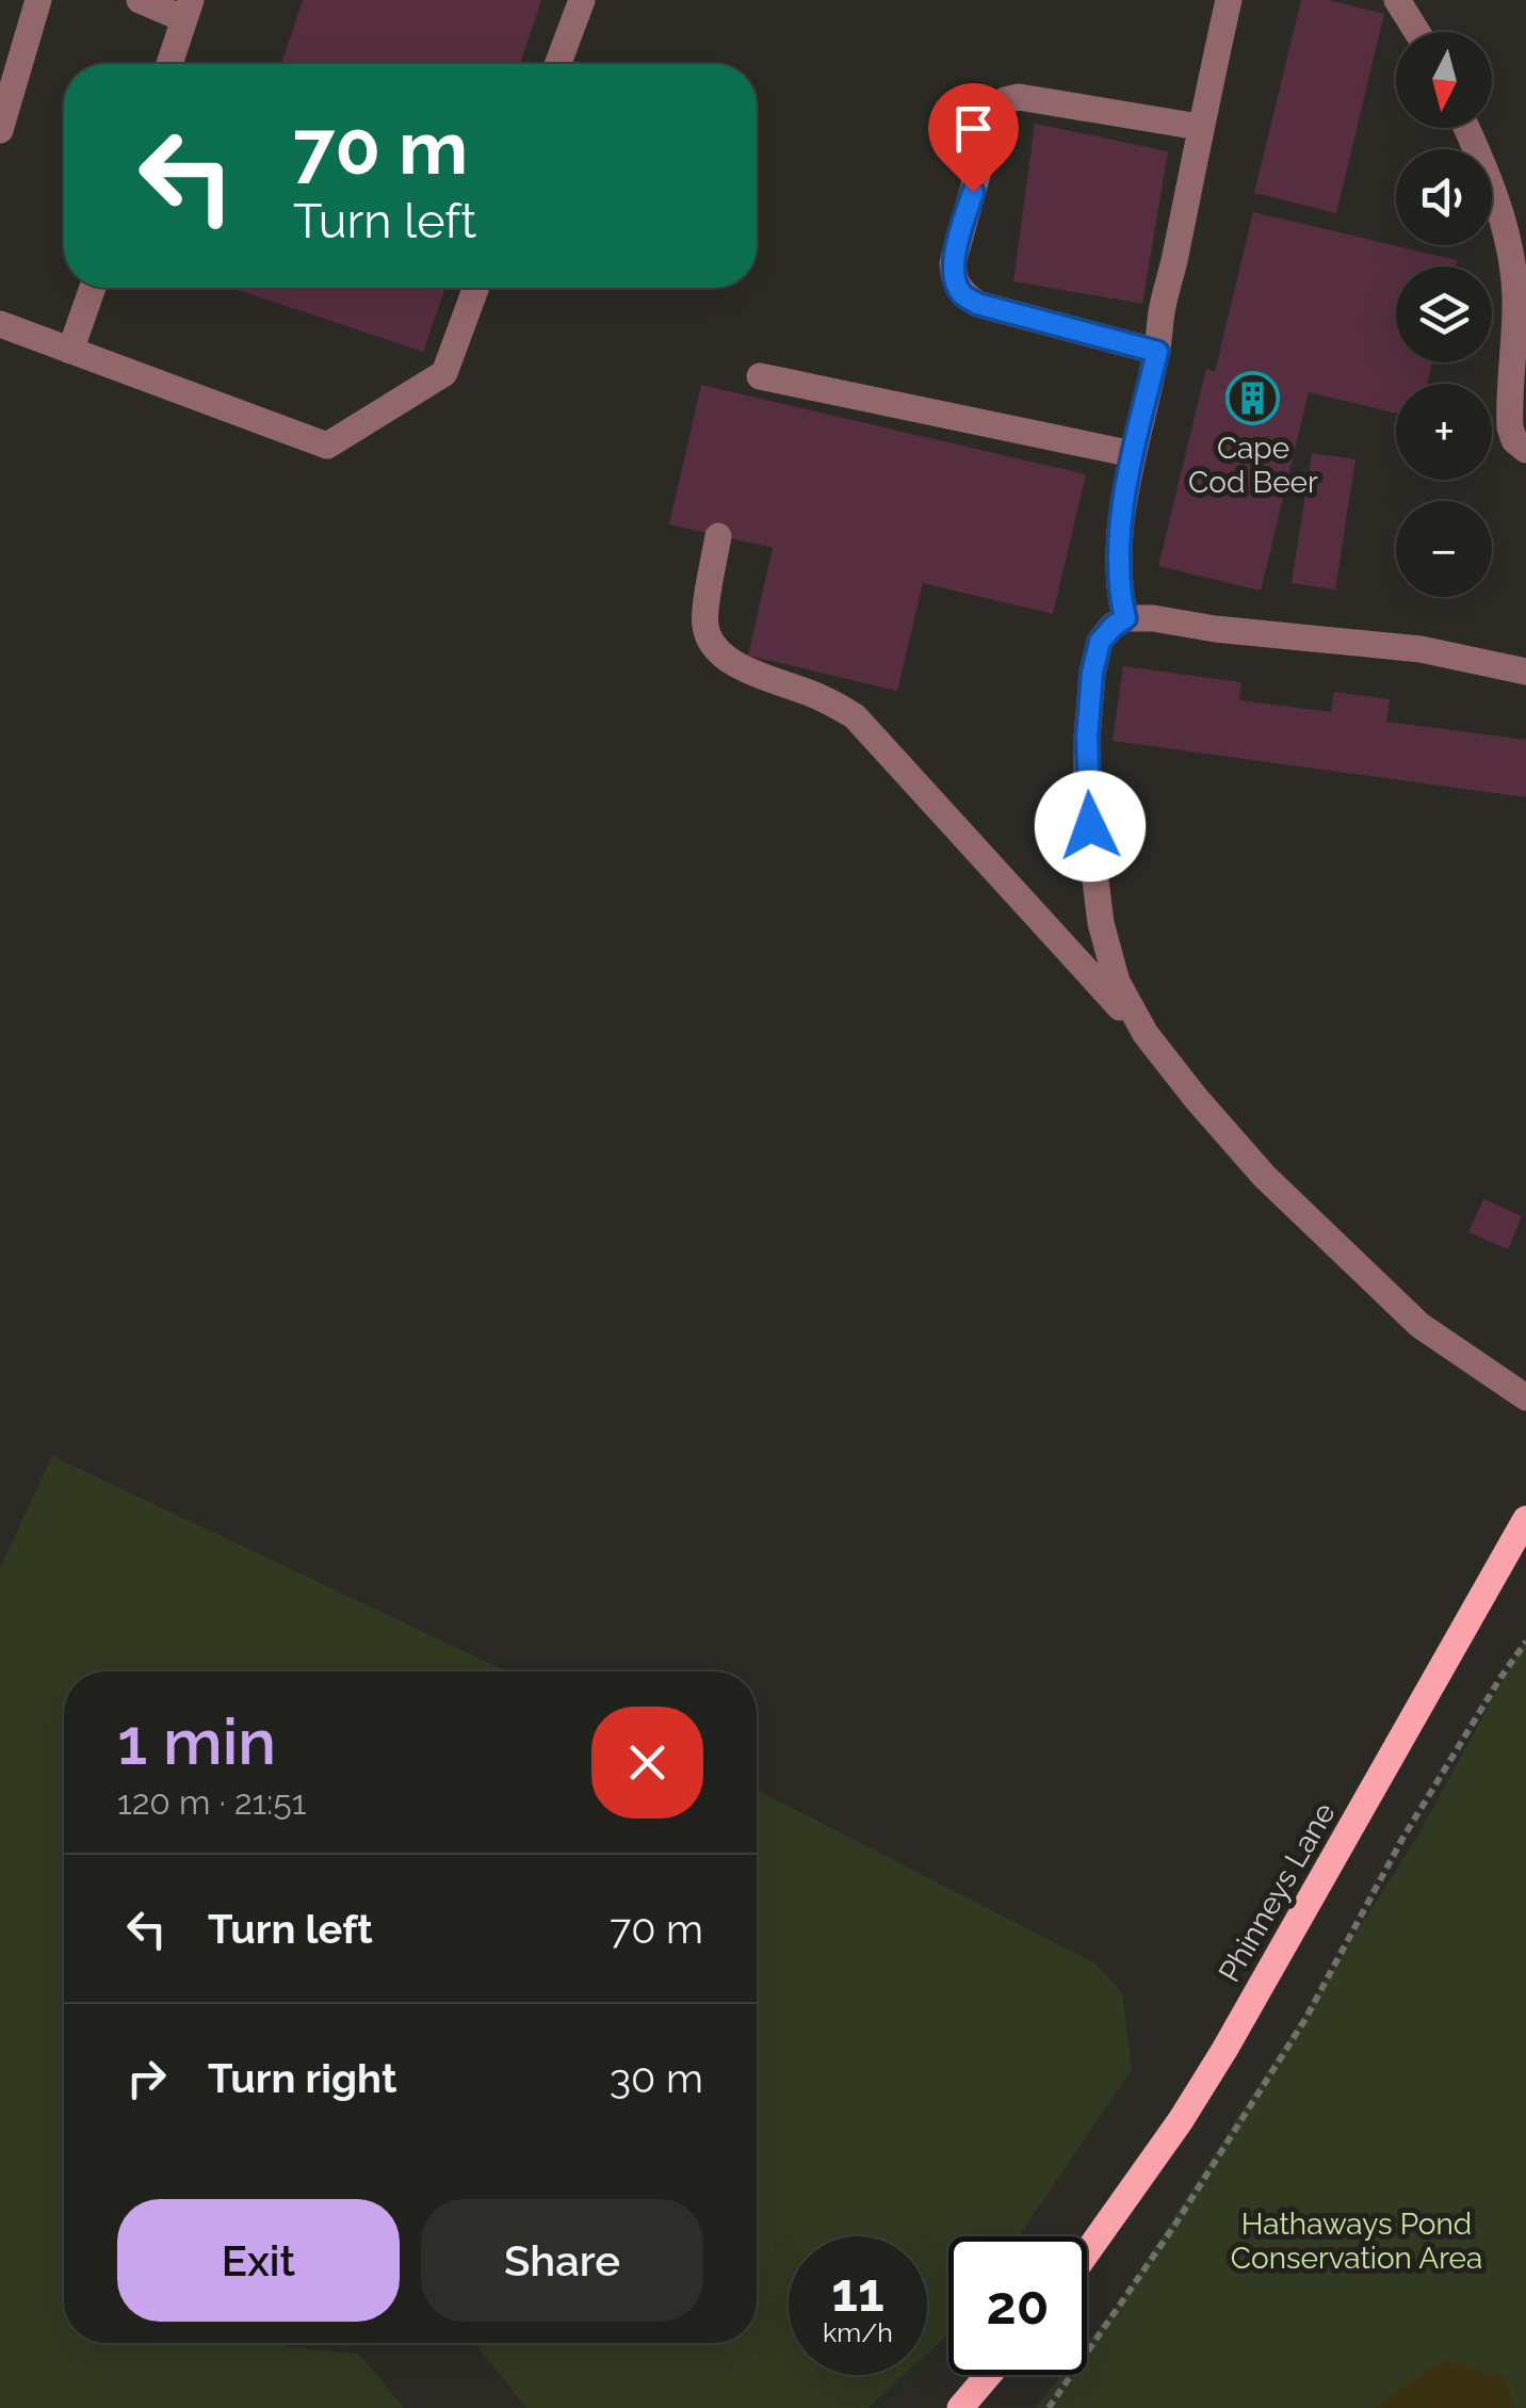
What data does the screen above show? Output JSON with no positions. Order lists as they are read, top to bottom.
{
  "streets": {
    "main road": ["Phinneys Lane"]
  },
  "parks": ["Hathaways Pond Conservation Area"],
  "places": {
    "building": ["Cape Cod Beer"]
  },
  "north": "bottom",
  "page": {
    "map_buttons": ["+", "−"],
    "turn": ["70 m", "Turn left"],
    "heading": ["1 min", "120 m · 21:51"],
    "list": [
      {
        "name": "Turn left",
        "value": "70 m"
      },
      {
        "name": "Turn right",
        "value": "30 m"
      }
    ],
    "buttons": ["Exit", "Share"],
    "speed": "11 km/h",
    "limit": "20"
  }
}
